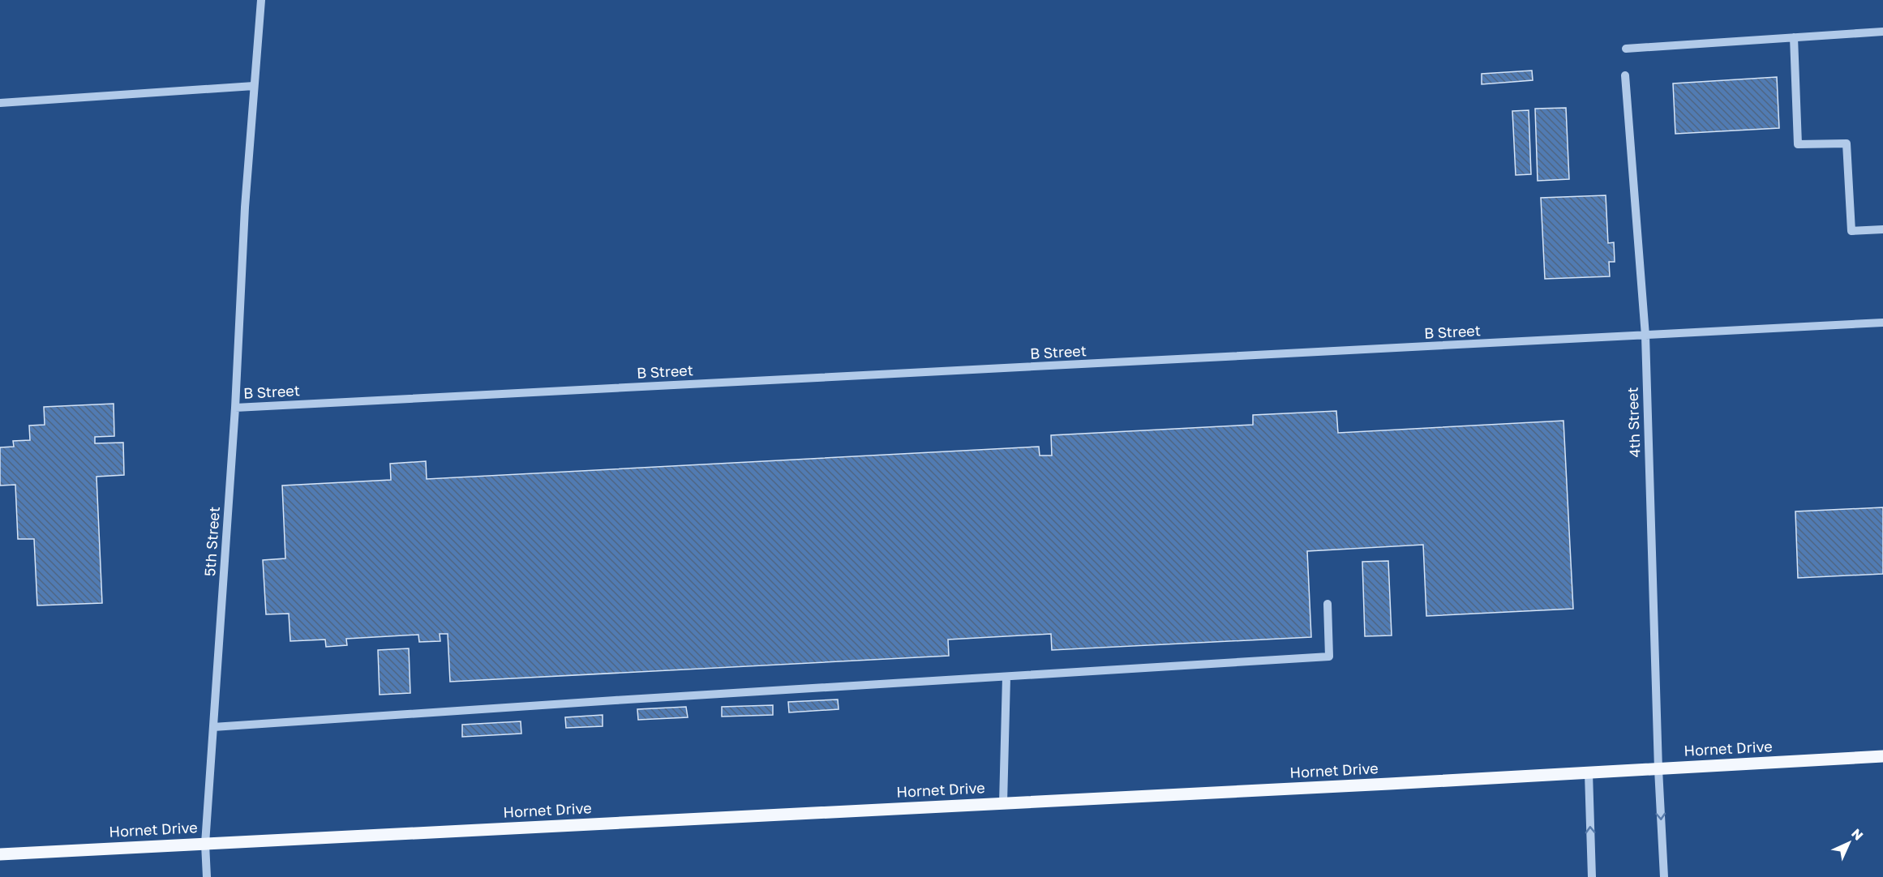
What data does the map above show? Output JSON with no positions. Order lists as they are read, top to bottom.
{
  "streets": {
    "main road": ["Hornet Drive"],
    "street": ["B Street", "4th Street", "5th Street"]
  },
  "crossings": [
    ["B Street", "4th Street"],
    ["B Street", "5th Street"],
    ["4th Street", "Hornet Drive"],
    ["5th Street", "Hornet Drive"]
  ],
  "north": "top right"
}
